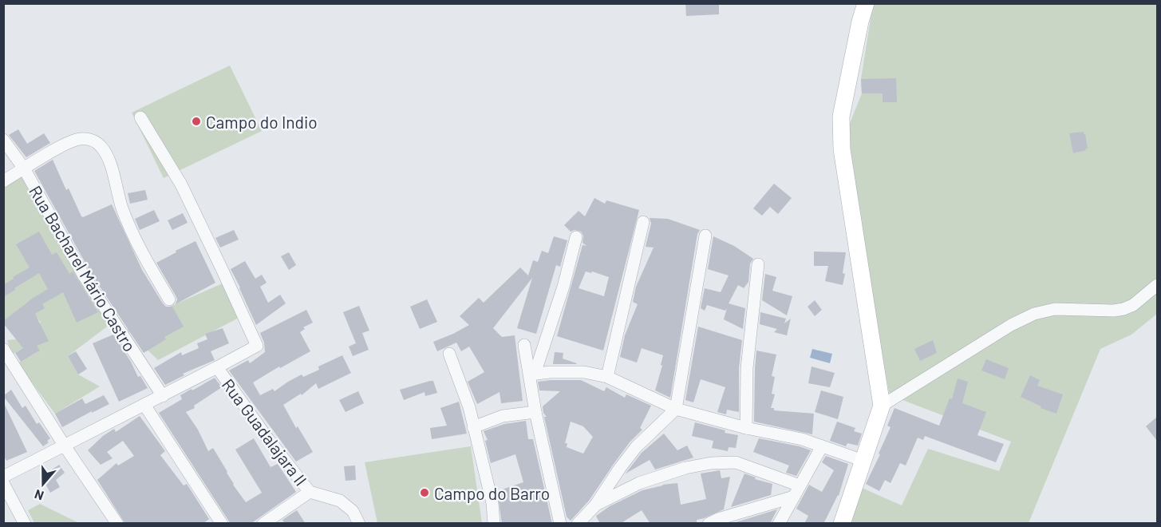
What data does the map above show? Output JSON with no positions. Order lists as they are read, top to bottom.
{
  "streets": {
    "street": ["Rua Bacharel Mário Castro", "Rua Guadalajara II"]
  },
  "places": ["Campo do Indio", "Campo do Barro"],
  "north": "bottom"
}
